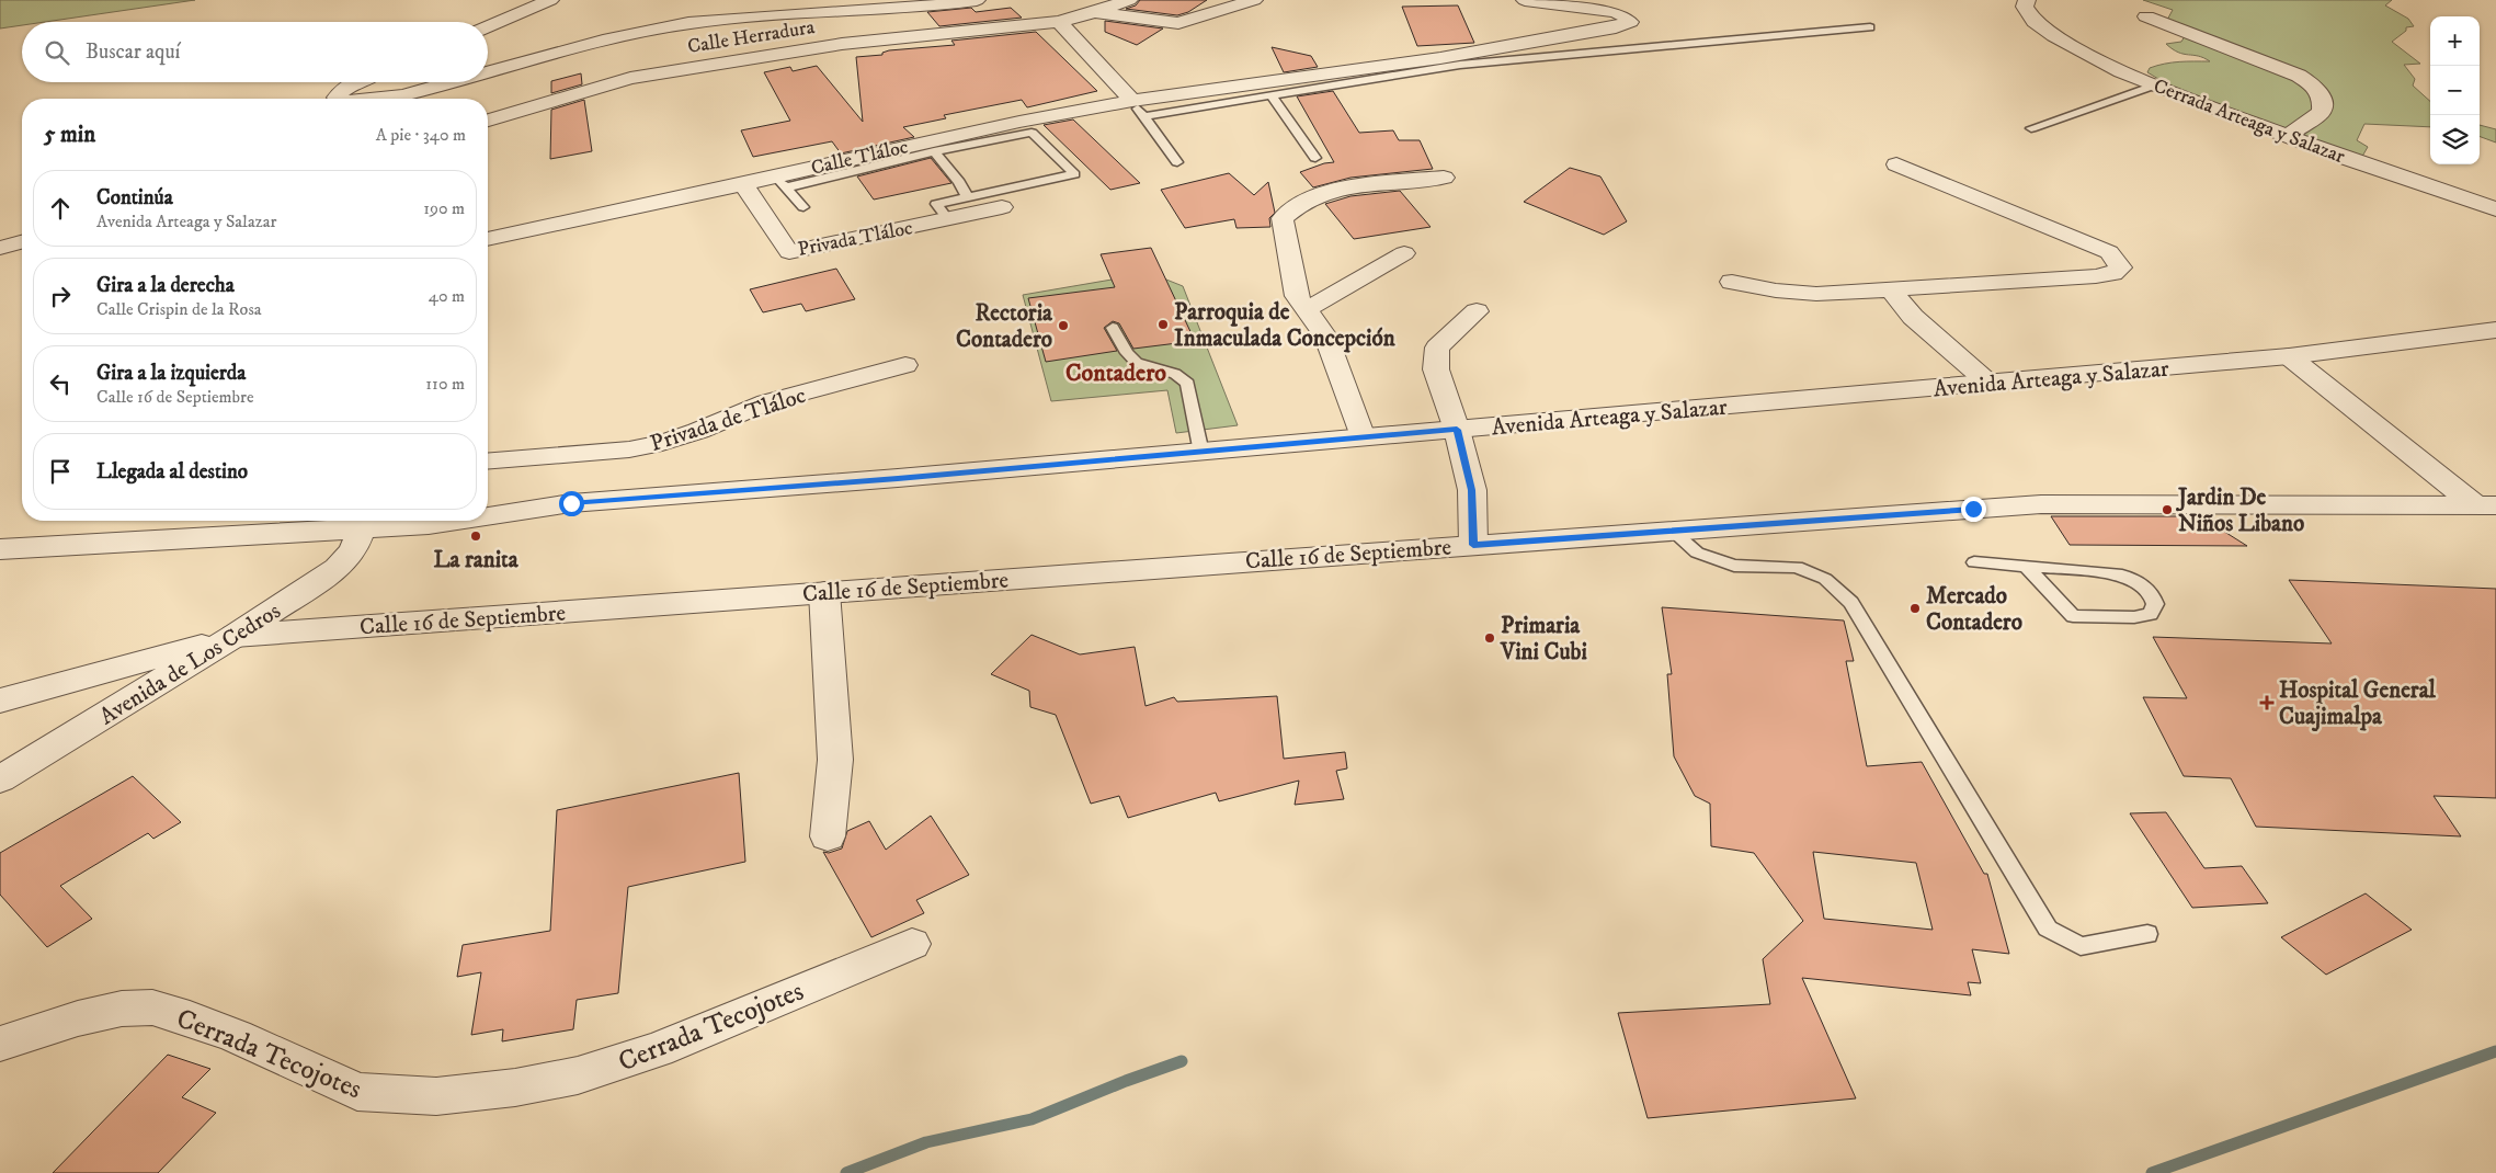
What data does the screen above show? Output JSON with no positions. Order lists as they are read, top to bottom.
{
  "streets": {
    "street": [
      "Calle Herradura",
      "Cerrada Arteaga y Salazar",
      "Calle Tláloc",
      "Privada Tláloc",
      "Avenida Arteaga y Salazar",
      "Privada de Tláloc",
      "Calle 16 de Septiembre",
      "Avenida de Los Cedros",
      "Cerrada Tecojotes"
    ]
  },
  "crossings": [
    ["Calle Tláloc", "Privada Tláloc"],
    ["Avenida Arteaga y Salazar", "Avenida de Los Cedros"],
    ["Calle 16 de Septiembre", "Avenida de Los Cedros"]
  ],
  "districts": ["Contadero"],
  "places": {
    "other": [
      "Parroquia de Inmaculada Concepción",
      "Rectoria Contadero",
      "Jardin De Niños Libano",
      "La ranita",
      "Mercado Contadero",
      "Primaria Vini Cubi"
    ],
    "health": ["Hospital General Cuajimalpa"]
  },
  "page": {
    "map_buttons": ["+", "−"],
    "search": "Buscar aquí",
    "heading": ["5 min", "A pie · 340 m"],
    "list": [
      ["Continúa", "Avenida Arteaga y Salazar", "190 m"],
      ["Gira a la derecha", "Calle Crispin de la Rosa", "40 m"],
      ["Gira a la izquierda", "Calle 16 de Septiembre", "110 m"],
      "Llegada al destino"
    ]
  }
}
